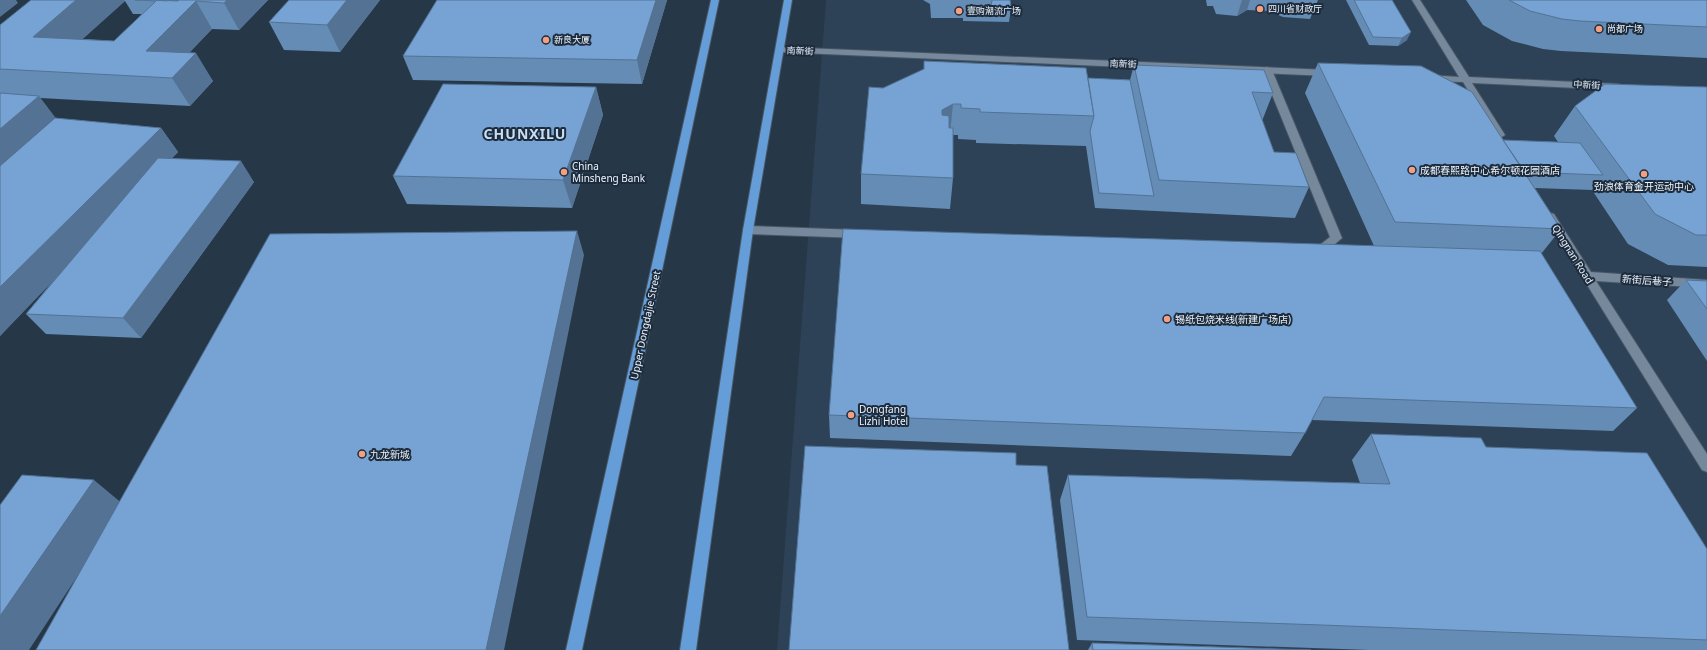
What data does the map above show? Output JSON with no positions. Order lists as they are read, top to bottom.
{
  "streets": {
    "main road": ["Upper Dongdajie Street"],
    "street": [
      "南新街",
      "中新街",
      "Qingnan Road",
      "新街后巷子"
    ]
  },
  "crossings": [
    ["Qingnan Road", "新街后巷子"]
  ],
  "districts": ["CHUNXILU"],
  "places": [
    "四川省财政厅",
    "壹购潮流广场",
    "尚都广场",
    "新良大厦",
    "成都春熙路中心希尔顿花园酒店",
    "China Minsheng Bank",
    "劲浪体育金开运动中心",
    "锡纸包烧米线(新建广场店)",
    "Dongfang Lizhi Hotel",
    "九龙新城"
  ]
}
